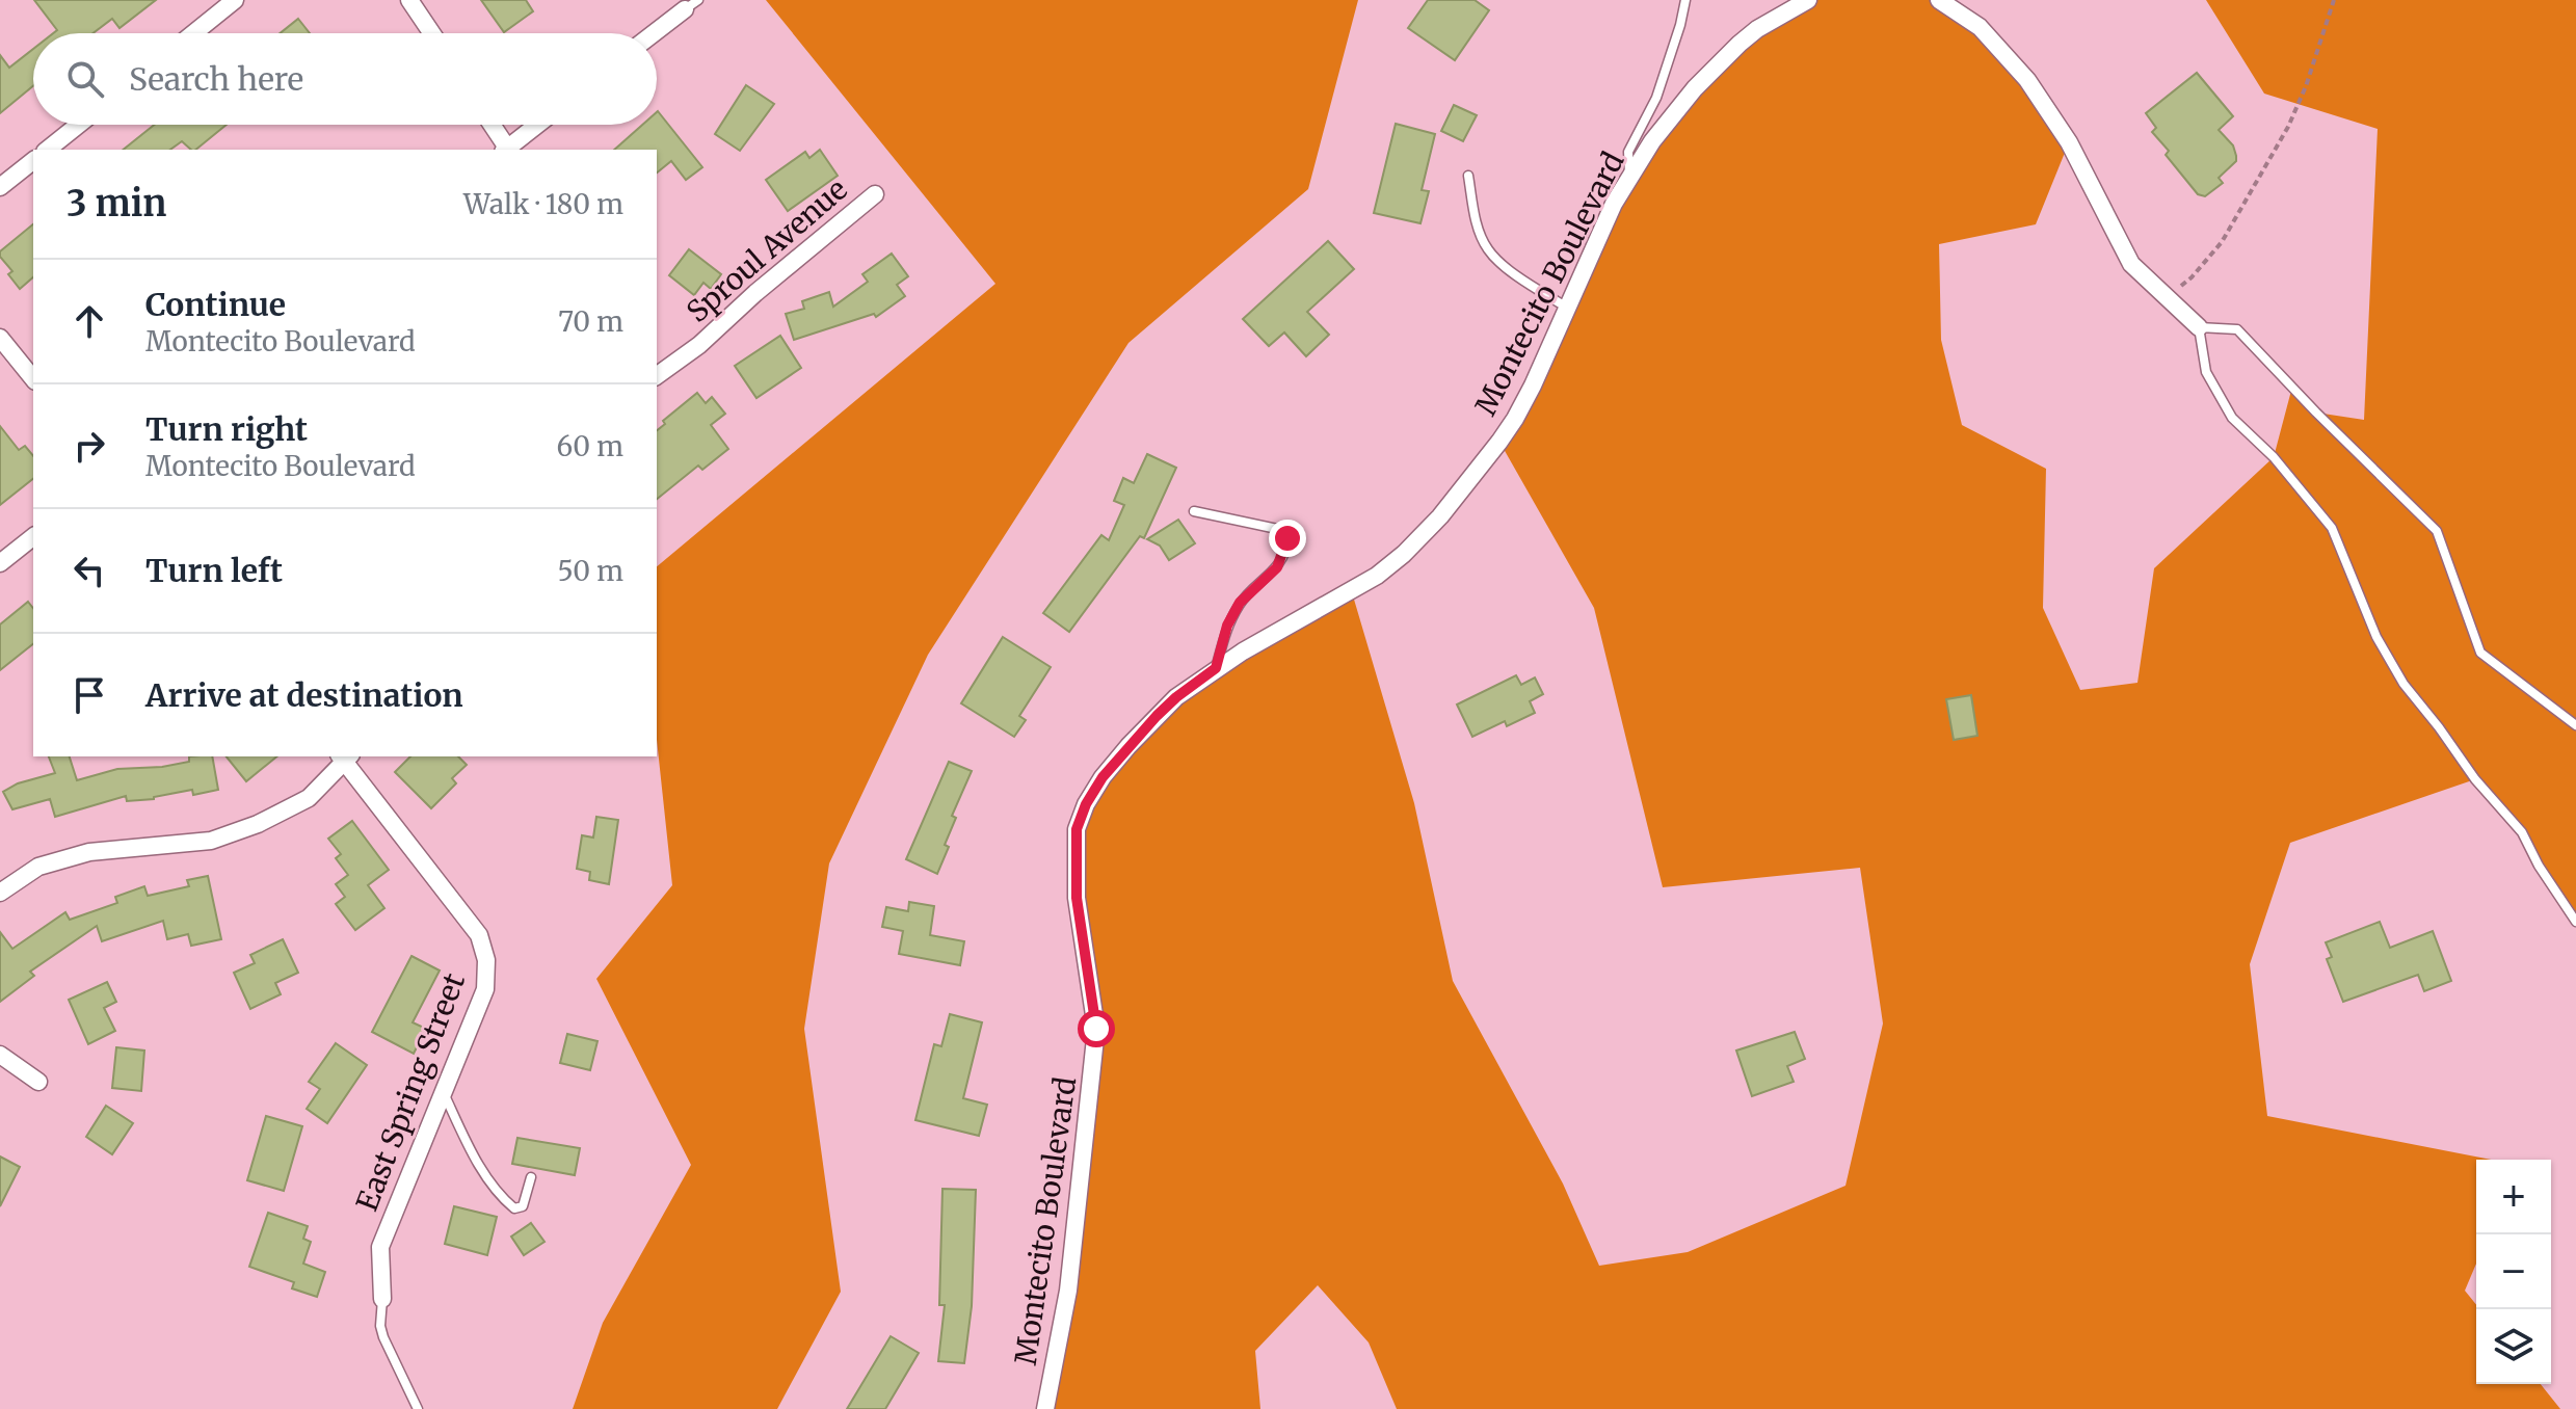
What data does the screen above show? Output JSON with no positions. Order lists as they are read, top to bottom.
{
  "streets": {
    "street": ["Sproul Avenue", "Montecito Boulevard", "East Spring Street"]
  },
  "page": {
    "search": "Search here",
    "heading": ["3 min", "Walk · 180 m"],
    "list": [
      ["Continue", "Montecito Boulevard", "70 m"],
      ["Turn right", "Montecito Boulevard", "60 m"],
      ["Turn left", "50 m"],
      "Arrive at destination"
    ],
    "map_buttons": ["+", "−"]
  }
}
